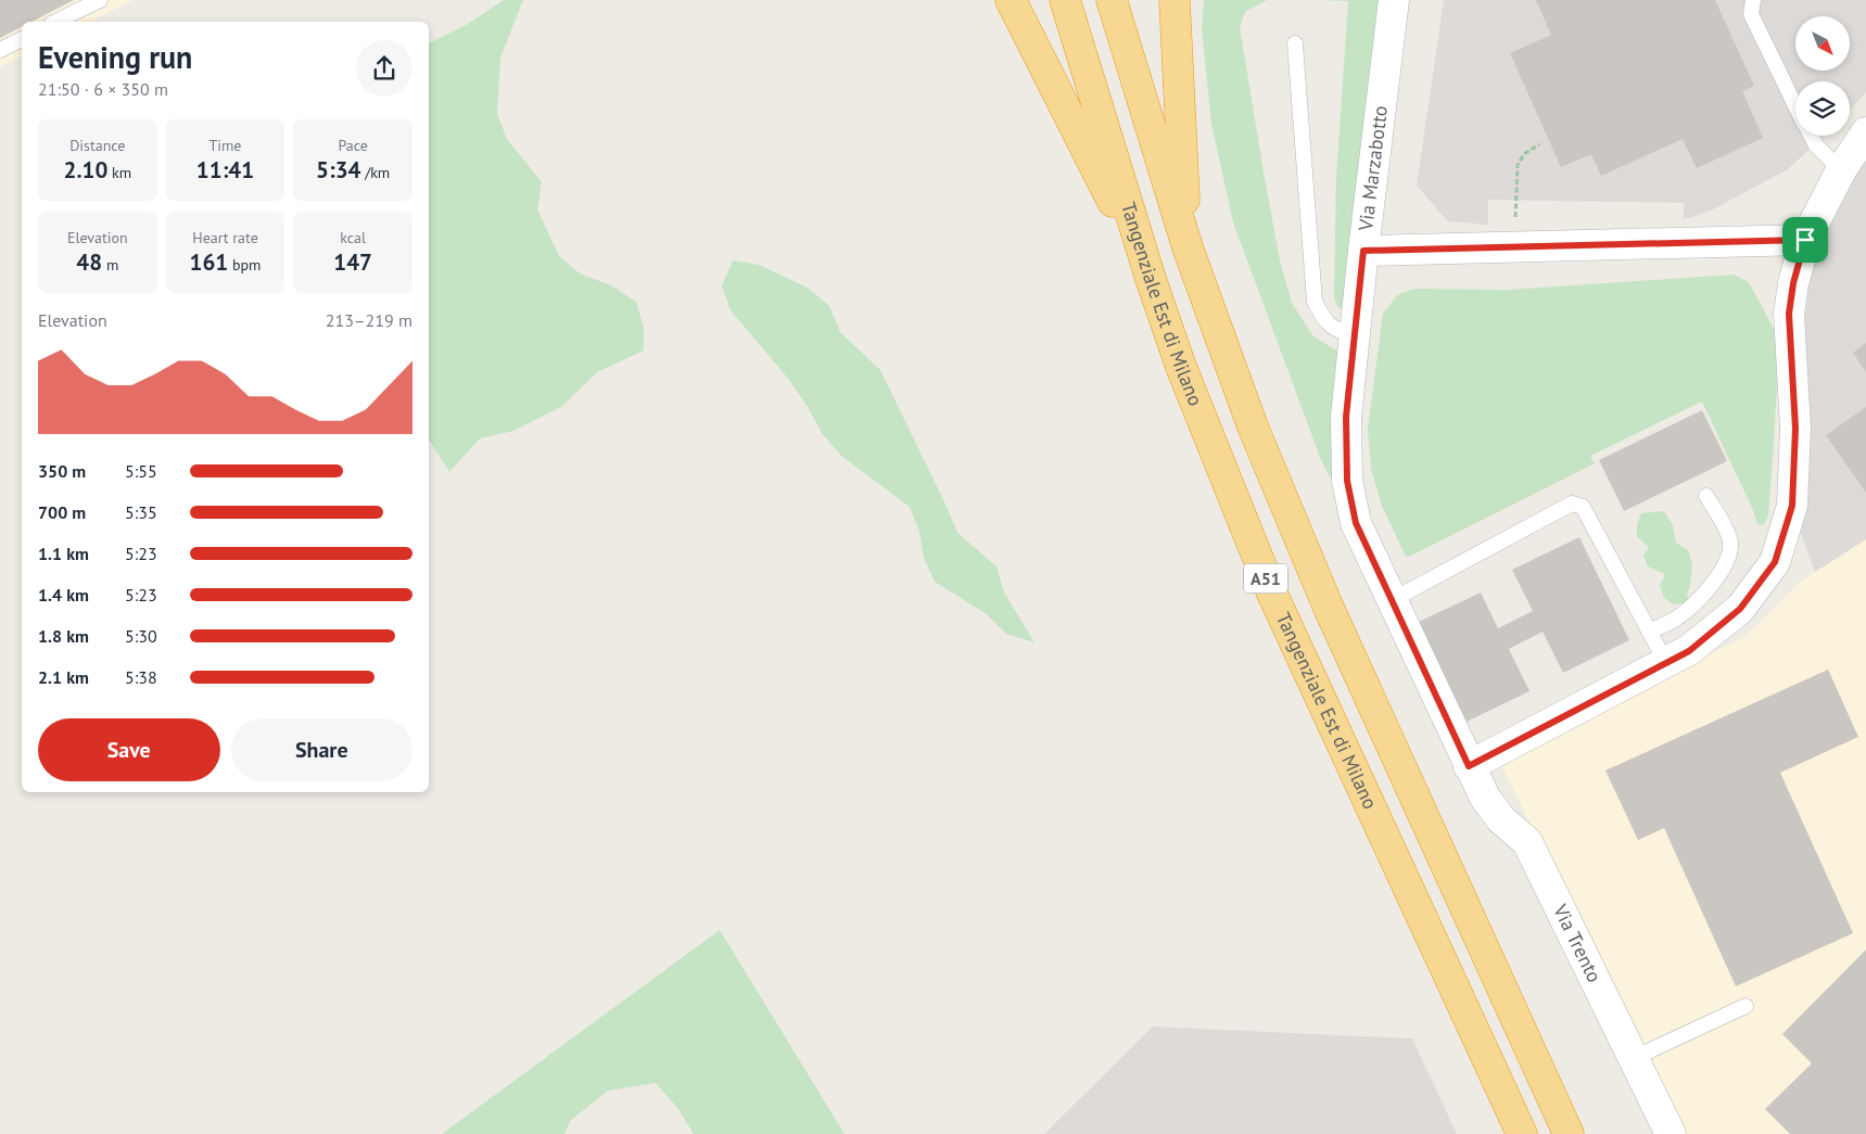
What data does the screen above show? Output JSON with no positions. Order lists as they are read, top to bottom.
{
  "streets": {
    "highway": ["Tangenziale Est di Milano", "A51"],
    "street": ["Via Marzabotto", "Via Trento"]
  },
  "crossings": [
    ["Via Marzabotto", "Via Trento"]
  ],
  "north": "bottom right",
  "page": {
    "heading": ["Evening run", "21:50 · 6 × 350 m"],
    "stats": [
      ["Distance", "2.10 km"],
      ["Time", "11:41"],
      ["Pace", "5:34 /km"],
      ["Elevation", "48 m"],
      ["Heart rate", "161 bpm"],
      ["kcal", "147"]
    ],
    "chart": ["Elevation", "213–219 m"],
    "list": [
      {
        "name": "350 m",
        "note": "5:55"
      },
      {
        "name": "700 m",
        "note": "5:35"
      },
      {
        "name": "1.1 km",
        "note": "5:23"
      },
      {
        "name": "1.4 km",
        "note": "5:23"
      },
      {
        "name": "1.8 km",
        "note": "5:30"
      },
      {
        "name": "2.1 km",
        "note": "5:38"
      }
    ],
    "buttons": ["Save", "Share"]
  }
}
